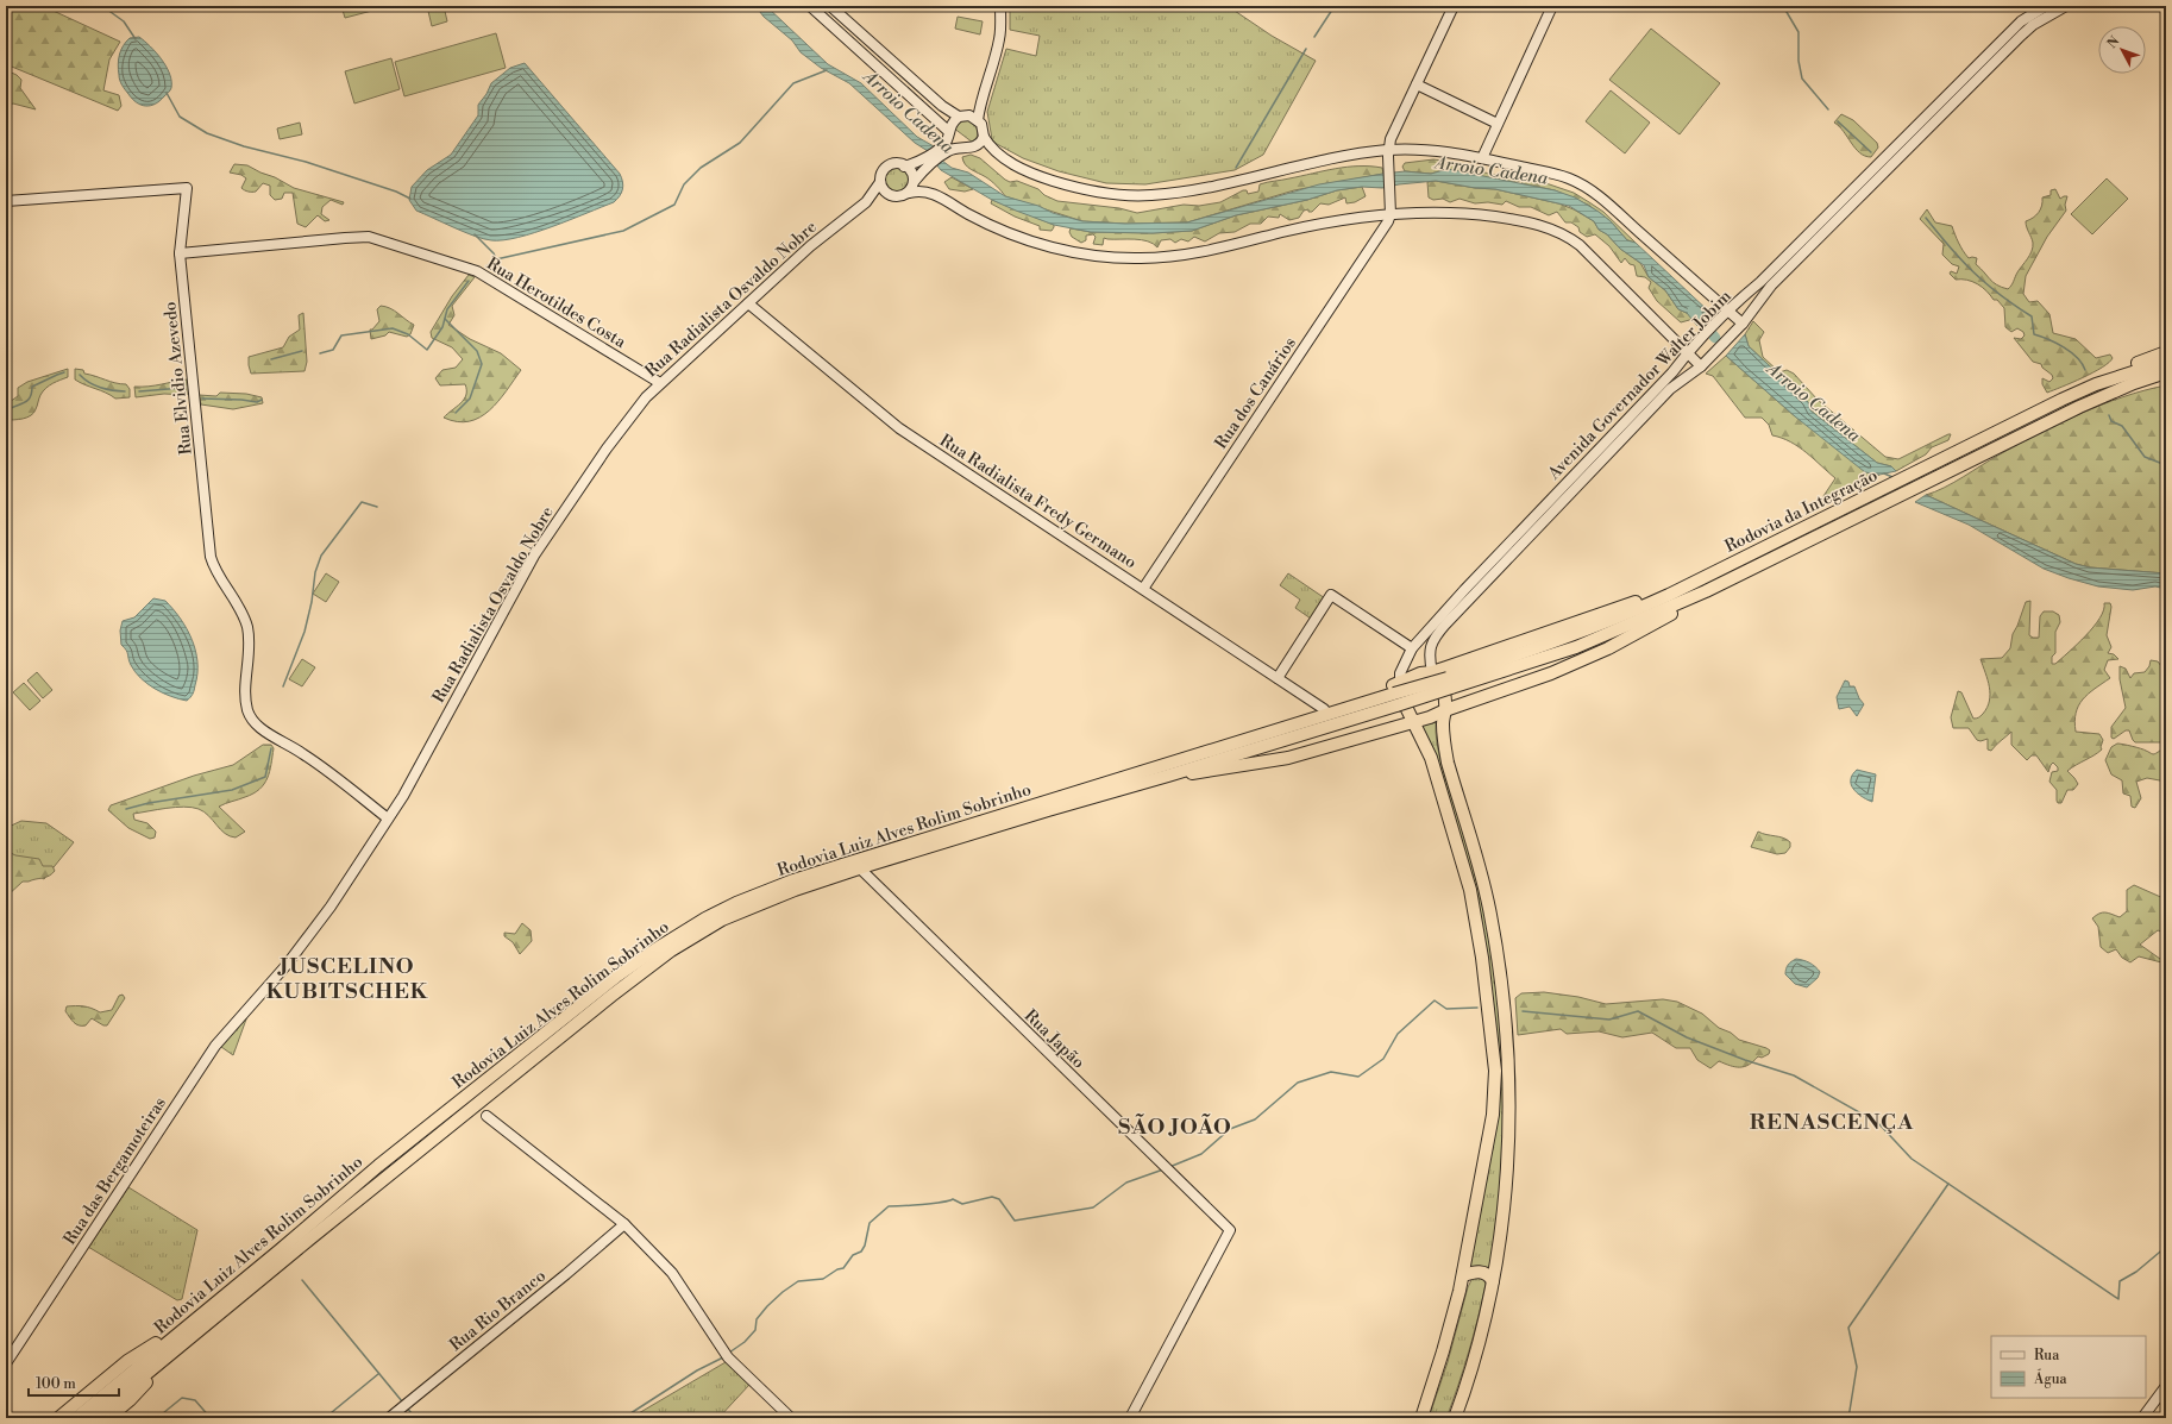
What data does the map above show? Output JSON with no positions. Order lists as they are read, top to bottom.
{
  "streets": {
    "highway": ["Rodovia da Integração", "Rodovia Luiz Alves Rolim Sobrinho"],
    "street": [
      "Rua Radialista Osvaldo Nobre",
      "Rua Herotildes Costa",
      "Rua Elvidio Azevedo",
      "Avenida Governador Walter Jobim",
      "Rua dos Canários",
      "Rua Radialista Fredy Germano",
      "Rua Japão",
      "Rua das Bergamoteiras",
      "Rua Rio Branco"
    ]
  },
  "crossings": [
    ["Rua Radialista Osvaldo Nobre", "Rua Herotildes Costa"],
    ["Rua Radialista Osvaldo Nobre", "Rua Elvidio Azevedo"],
    ["Rua Radialista Osvaldo Nobre", "Rua Radialista Fredy Germano"],
    ["Rua Radialista Osvaldo Nobre", "Rua das Bergamoteiras"],
    ["Rua Herotildes Costa", "Rua Elvidio Azevedo"],
    ["Rua dos Canários", "Rua Radialista Fredy Germano"],
    ["Rodovia Luiz Alves Rolim Sobrinho", "Rua Japão"]
  ],
  "districts": ["JUSCELINO KUBITSCHEK", "RENASCENÇA", "SÃO JOÃO"],
  "water": ["Arroio Cadena"],
  "legend": ["Rua", "Água"],
  "scale_bar": "100 m",
  "north": "top left"
}
